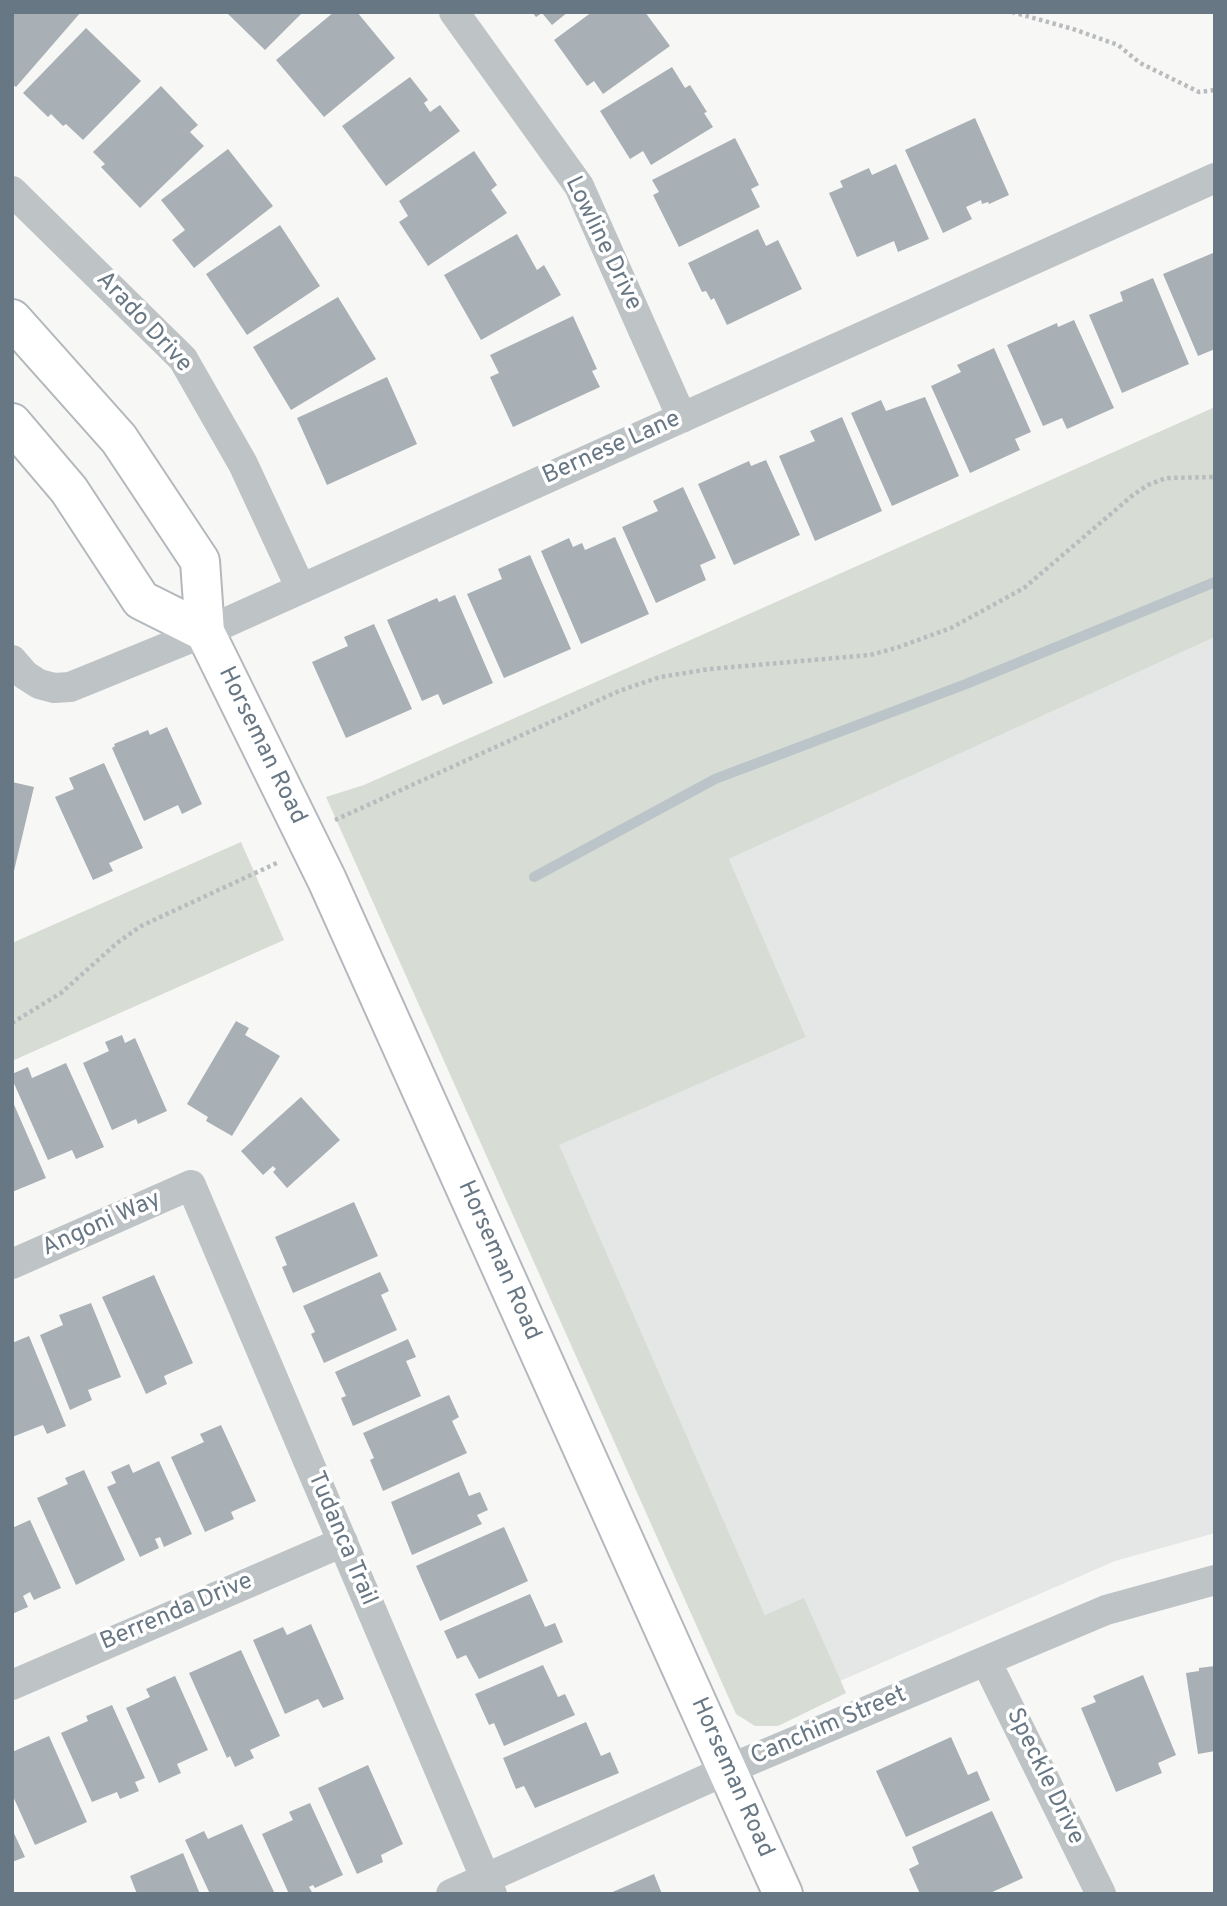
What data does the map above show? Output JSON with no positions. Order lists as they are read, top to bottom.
{
  "streets": {
    "street": [
      "Lowline Drive",
      "Arado Drive",
      "Bernese Lane",
      "Horseman Road",
      "Angoni Way",
      "Tudanca Trail",
      "Berrenda Drive",
      "Canchim Street",
      "Speckle Drive"
    ]
  },
  "crossings": [
    ["Lowline Drive", "Bernese Lane"],
    ["Arado Drive", "Bernese Lane"],
    ["Bernese Lane", "Horseman Road"],
    ["Horseman Road", "Canchim Street"],
    ["Angoni Way", "Tudanca Trail"],
    ["Tudanca Trail", "Berrenda Drive"],
    ["Tudanca Trail", "Canchim Street"],
    ["Canchim Street", "Speckle Drive"]
  ]
}
